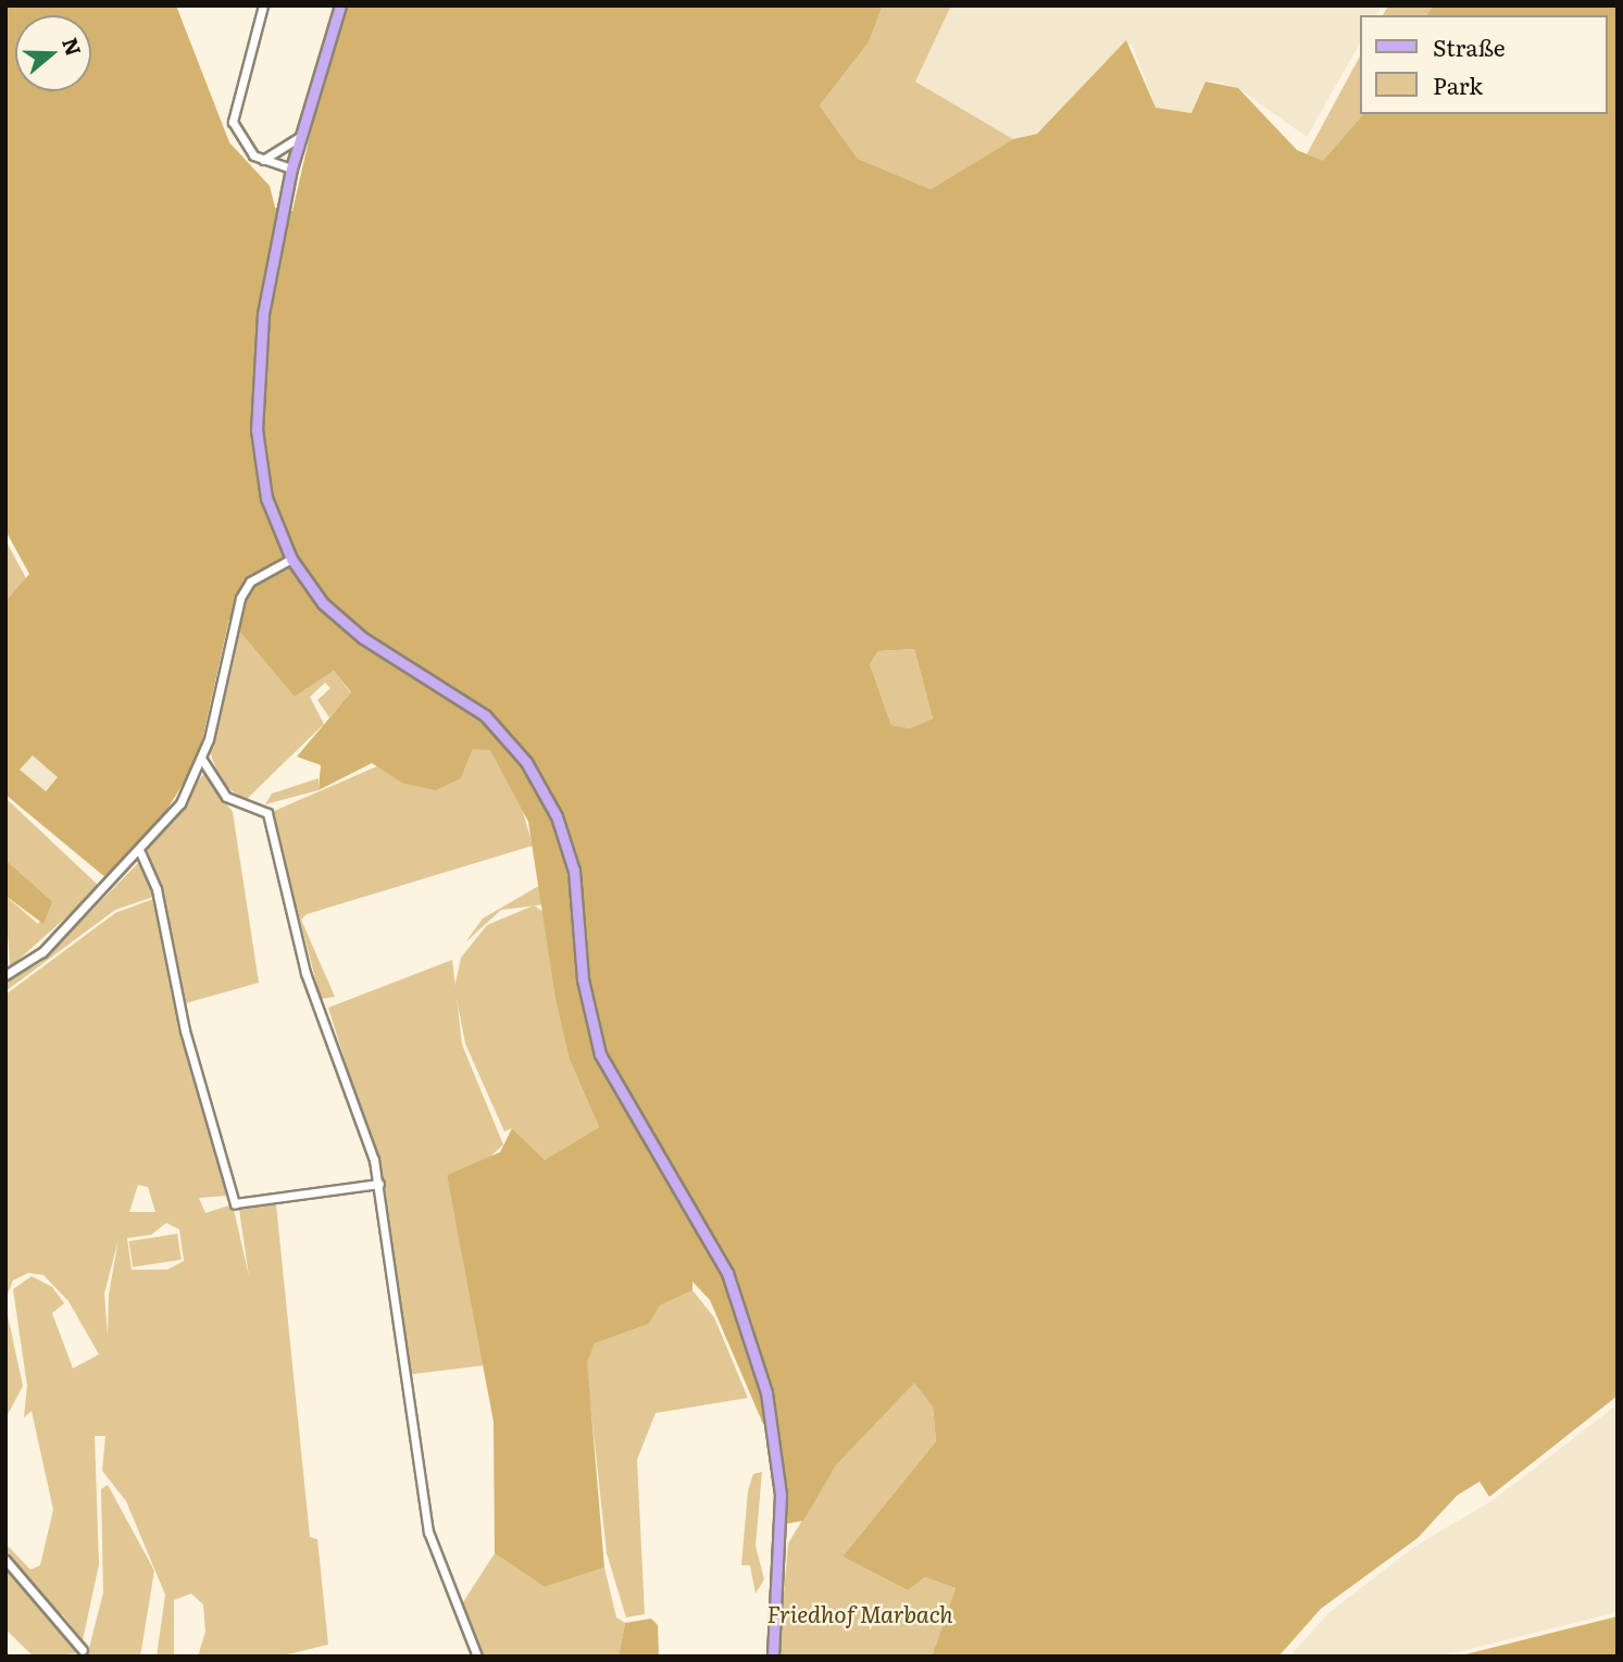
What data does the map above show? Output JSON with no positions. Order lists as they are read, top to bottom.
{
  "parks": ["Friedhof Marbach"],
  "legend": ["Straße", "Park"],
  "north": "right"
}
